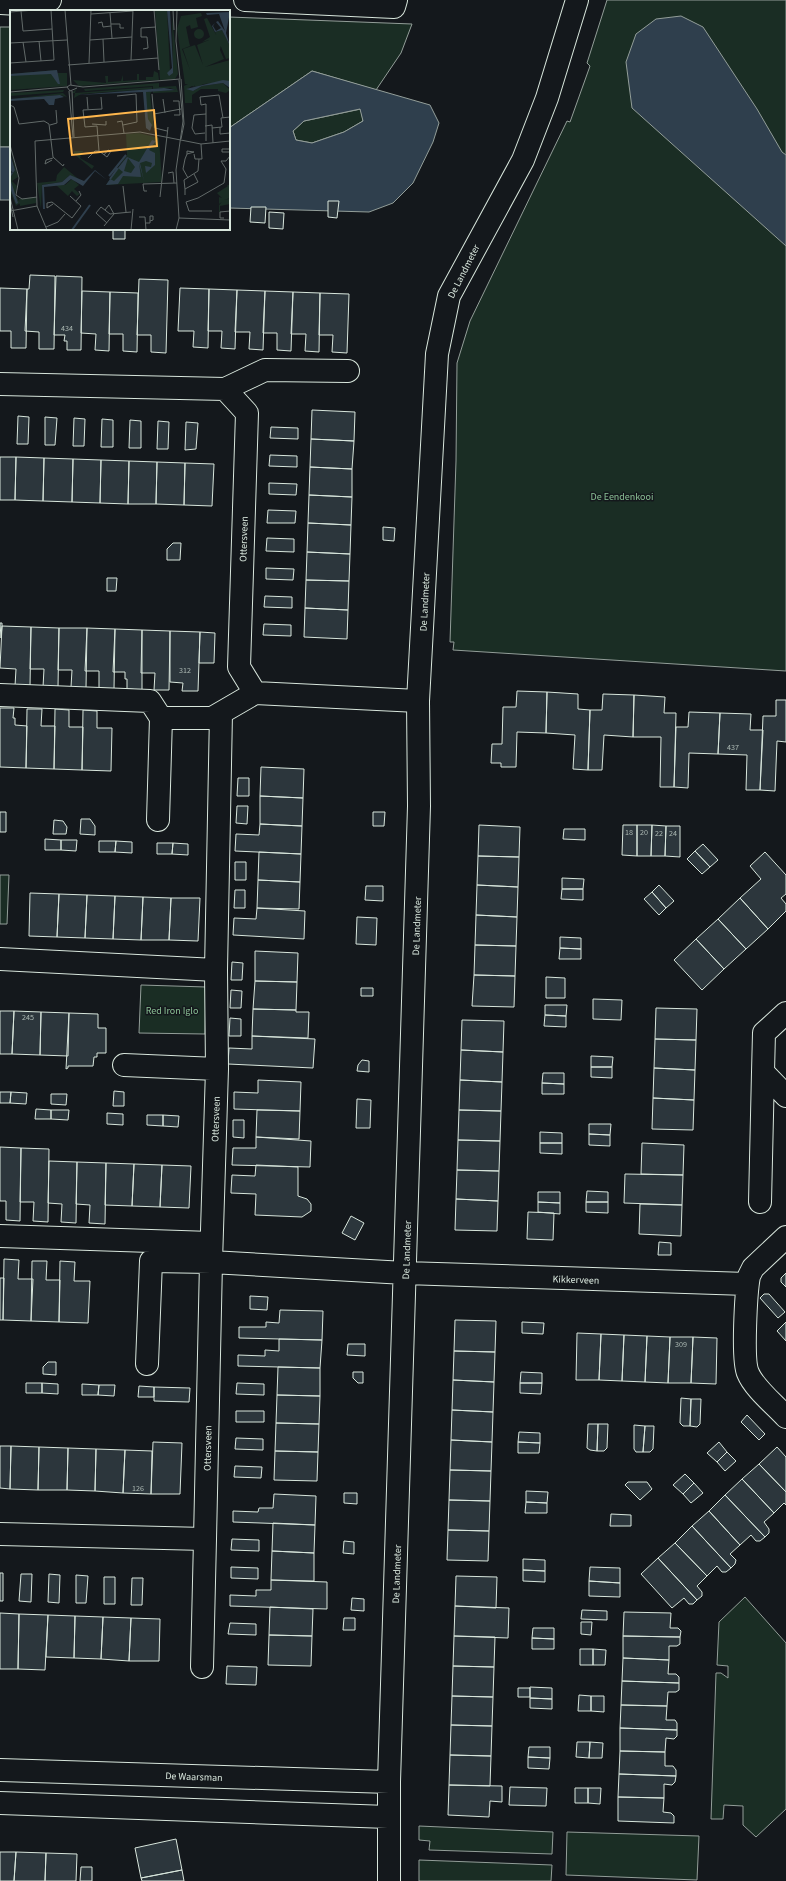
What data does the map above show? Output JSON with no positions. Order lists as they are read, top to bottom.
{
  "streets": {
    "street": [
      "De Landmeter",
      "Ottersveen",
      "Kikkerveen",
      "De Waarsman"
    ]
  },
  "crossings": [
    ["De Landmeter", "Kikkerveen"],
    ["De Landmeter", "De Waarsman"]
  ],
  "parks": ["De Eendenkooi", "Red Iron Iglo"],
  "house_numbers": [
    "434",
    "312",
    "437",
    "18",
    "20",
    "22",
    "24",
    "245",
    "309",
    "126"
  ]
}
